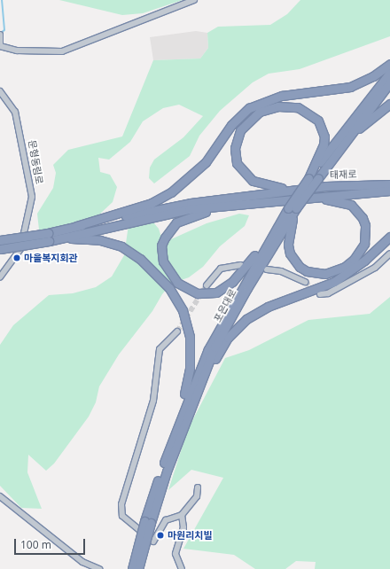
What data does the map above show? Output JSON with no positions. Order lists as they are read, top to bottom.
{
  "streets": {
    "highway": ["태재로", "포은대로"],
    "street": ["문형동림로"]
  },
  "places": ["마을복지회관", "마원리치빌"],
  "scale_bar": "100 m"
}
